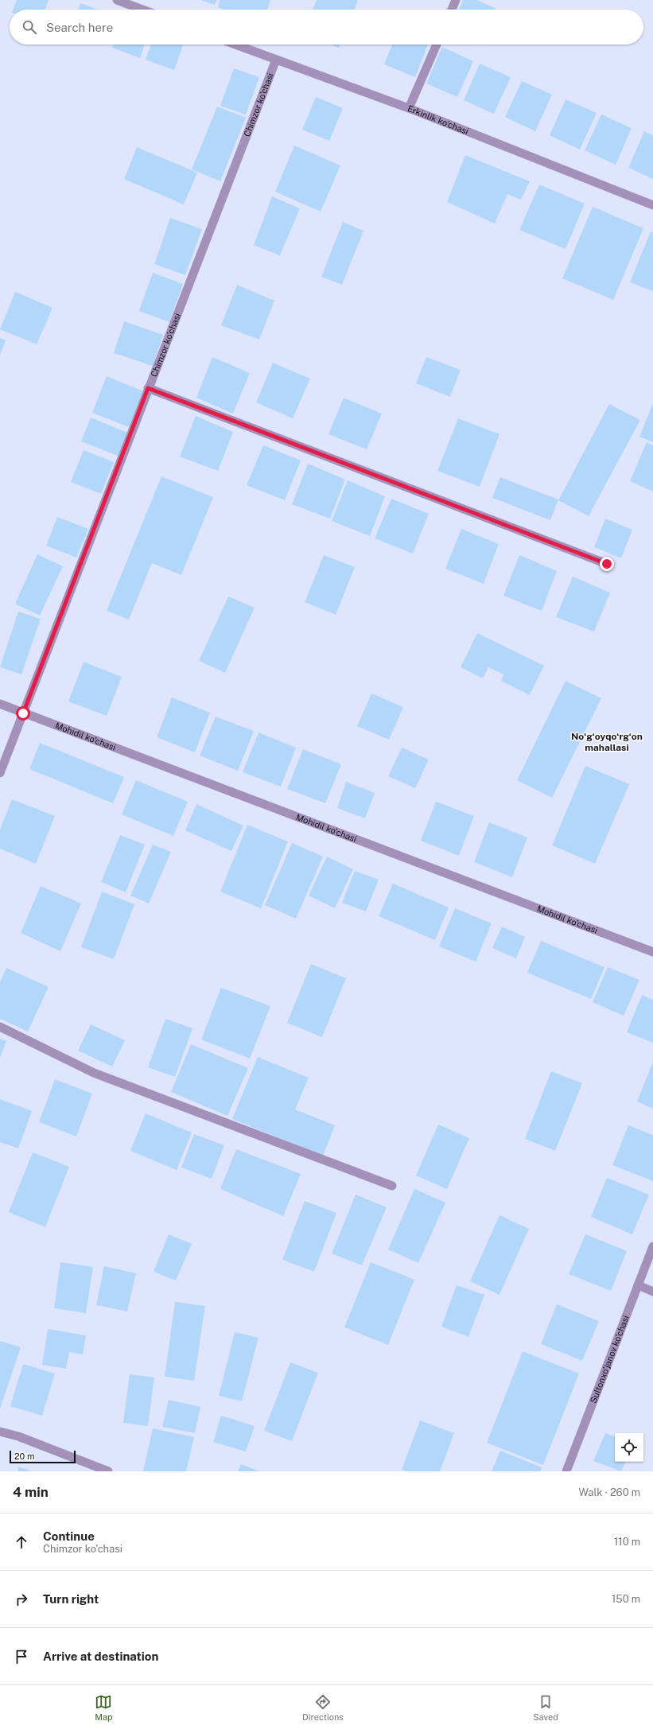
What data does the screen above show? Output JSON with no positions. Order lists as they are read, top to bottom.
{
  "streets": {
    "street": [
      "Chimzor ko'chasi",
      "Erkinlik ko'chasi",
      "Mohidil ko'chasi",
      "Sultonxo'janov ko'chasi"
    ]
  },
  "crossings": [
    ["Chimzor ko'chasi", "Erkinlik ko'chasi"],
    ["Chimzor ko'chasi", "Mohidil ko'chasi"]
  ],
  "districts": ["Noʻgʻoyqoʻrgʻon mahallasi"],
  "scale_bar": "20 m",
  "page": {
    "search": "Search here",
    "scale": "20 m",
    "heading": ["4 min", "Walk · 260 m"],
    "list": [
      ["Continue", "Chimzor ko'chasi", "110 m"],
      ["Turn right", "150 m"],
      "Arrive at destination"
    ],
    "nav": ["Map", "Directions", "Saved"]
  }
}
